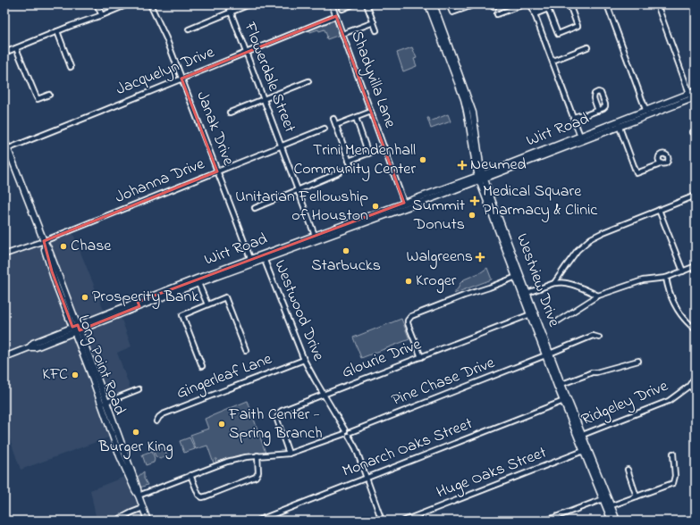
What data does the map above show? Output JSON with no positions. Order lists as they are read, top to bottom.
{
  "streets": {
    "main road": ["Wirt Road", "Westview Drive", "Long Point Road"],
    "street": [
      "Jacquelyn Drive",
      "Flowerdale Street",
      "Shadyvilla Lane",
      "Janak Drive",
      "Johanna Drive",
      "Westwood Drive",
      "Glourie Drive",
      "Gingerleaf Lane",
      "Pine Chase Drive",
      "Ridgeley Drive",
      "Monarch Oaks Street",
      "Huge Oaks Street"
    ]
  },
  "crossings": [
    ["Jacquelyn Drive", "Flowerdale Street"],
    ["Jacquelyn Drive", "Shadyvilla Lane"],
    ["Jacquelyn Drive", "Janak Drive"],
    ["Jacquelyn Drive", "Long Point Road"],
    ["Flowerdale Street", "Wirt Road"],
    ["Flowerdale Street", "Johanna Drive"],
    ["Shadyvilla Lane", "Wirt Road"],
    ["Janak Drive", "Wirt Road"],
    ["Janak Drive", "Johanna Drive"],
    ["Wirt Road", "Westview Drive"],
    ["Wirt Road", "Westwood Drive"],
    ["Wirt Road", "Long Point Road"],
    ["Johanna Drive", "Long Point Road"],
    ["Westview Drive", "Glourie Drive"],
    ["Westview Drive", "Pine Chase Drive"],
    ["Westview Drive", "Ridgeley Drive"],
    ["Westview Drive", "Monarch Oaks Street"],
    ["Westview Drive", "Huge Oaks Street"],
    ["Westwood Drive", "Glourie Drive"],
    ["Westwood Drive", "Gingerleaf Lane"],
    ["Westwood Drive", "Pine Chase Drive"],
    ["Westwood Drive", "Monarch Oaks Street"],
    ["Glourie Drive", "Pine Chase Drive"],
    ["Long Point Road", "Pine Chase Drive"]
  ],
  "places": {
    "other": [
      "Trini Mendenhall Community Center",
      "Unitarian Fellowship of Houston",
      "Summit Donuts",
      "Chase",
      "Starbucks",
      "Kroger",
      "Prosperity Bank",
      "KFC",
      "Faith Center - Spring Branch",
      "Burger King"
    ],
    "health": ["Neumed", "Medical Square Pharmacy & Clinic", "Walgreens"]
  }
}
